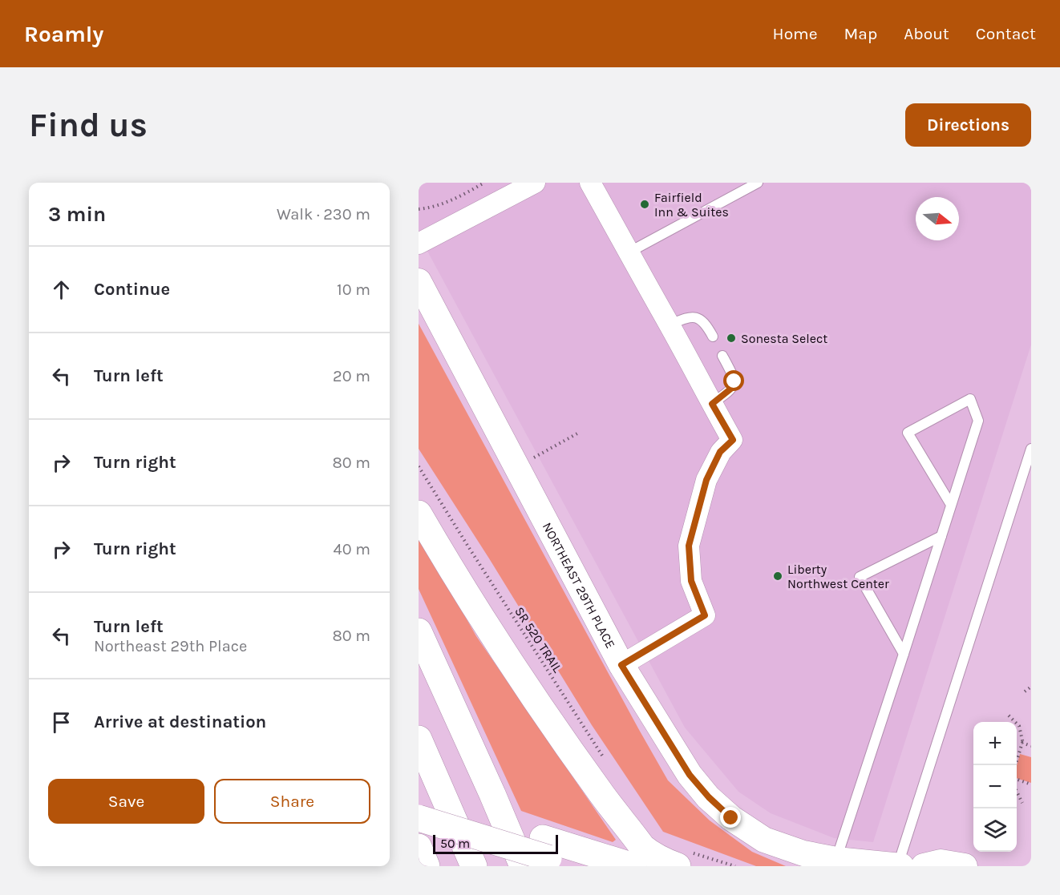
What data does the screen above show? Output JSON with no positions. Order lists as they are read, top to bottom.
{
  "streets": {
    "street": ["NORTHEAST 29TH PLACE"],
    "path": ["SR 520 TRAIL"]
  },
  "places": ["Fairfield Inn & Suites", "Sonesta Select", "Liberty Northwest Center"],
  "scale_bar": "50 m",
  "north": "right",
  "page": {
    "header": "Roamly",
    "nav": [
      "Home",
      "Map",
      "About",
      "Contact"
    ],
    "buttons": [
      "Directions",
      ["Save", "Share"]
    ],
    "title": "Find us",
    "heading": ["3 min", "Walk · 230 m"],
    "list": [
      ["Continue", "10 m"],
      ["Turn left", "20 m"],
      ["Turn right", "80 m"],
      ["Turn right", "40 m"],
      ["Turn left", "Northeast 29th Place", "80 m"],
      "Arrive at destination"
    ],
    "map_buttons": ["+", "−"],
    "scale": "50 m"
  }
}
